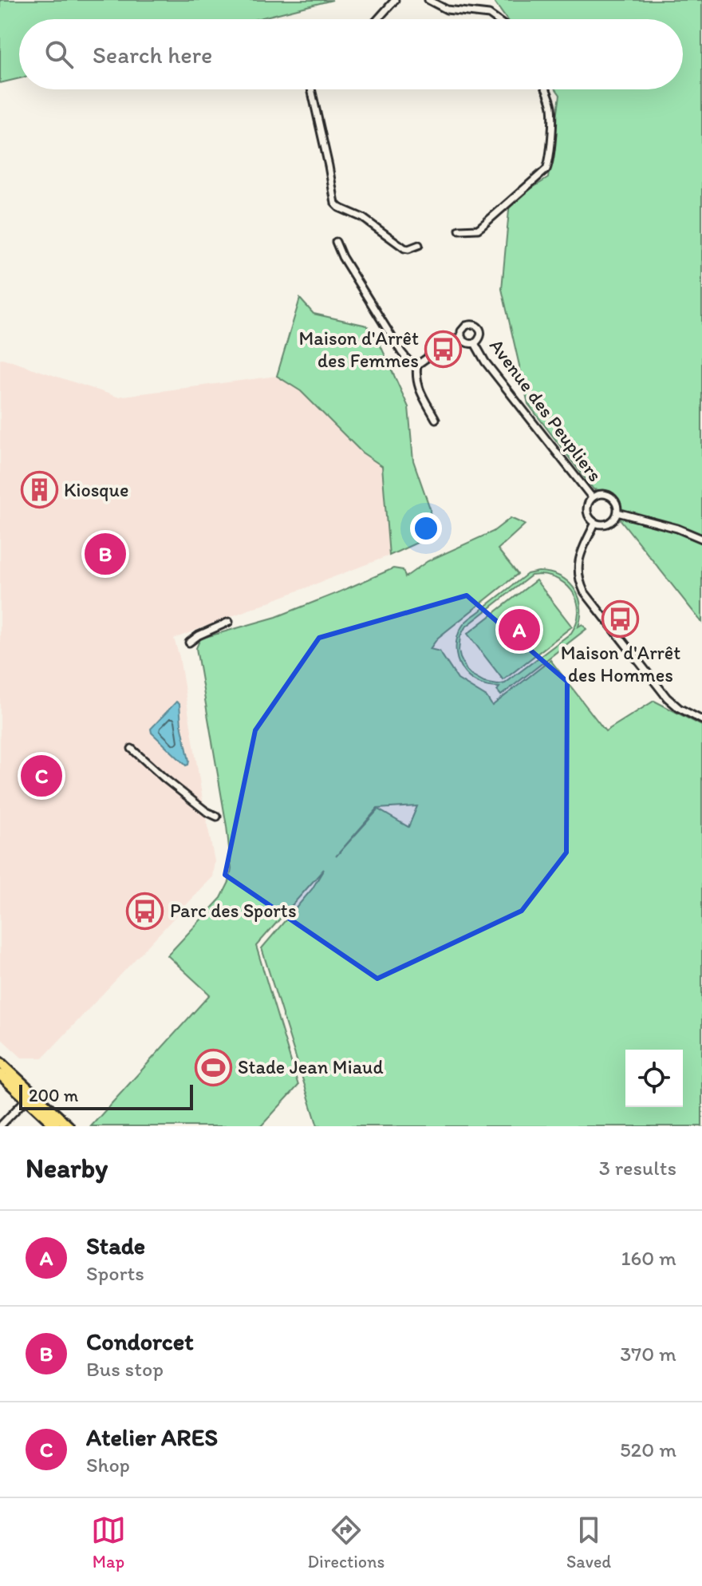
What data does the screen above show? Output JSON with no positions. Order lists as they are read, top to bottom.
{
  "streets": {
    "street": ["Avenue des Peupliers"]
  },
  "places": {
    "bus stop": ["Maison d'Arrêt des Femmes", "Maison d'Arrêt des Hommes", "Parc des Sports"],
    "building": ["Kiosque"],
    "sports": ["Stade Jean Miaud"]
  },
  "scale_bar": "200 m",
  "page": {
    "search": "Search here",
    "pins": ["B", "A", "C"],
    "scale": "200 m",
    "heading": ["Nearby", "3 results"],
    "list": [
      {
        "mark": "A",
        "name": "Stade",
        "note": "Sports",
        "value": "160 m"
      },
      {
        "mark": "B",
        "name": "Condorcet",
        "note": "Bus stop",
        "value": "370 m"
      },
      {
        "mark": "C",
        "name": "Atelier ARES",
        "note": "Shop",
        "value": "520 m"
      }
    ],
    "nav": ["Map", "Directions", "Saved"]
  }
}
